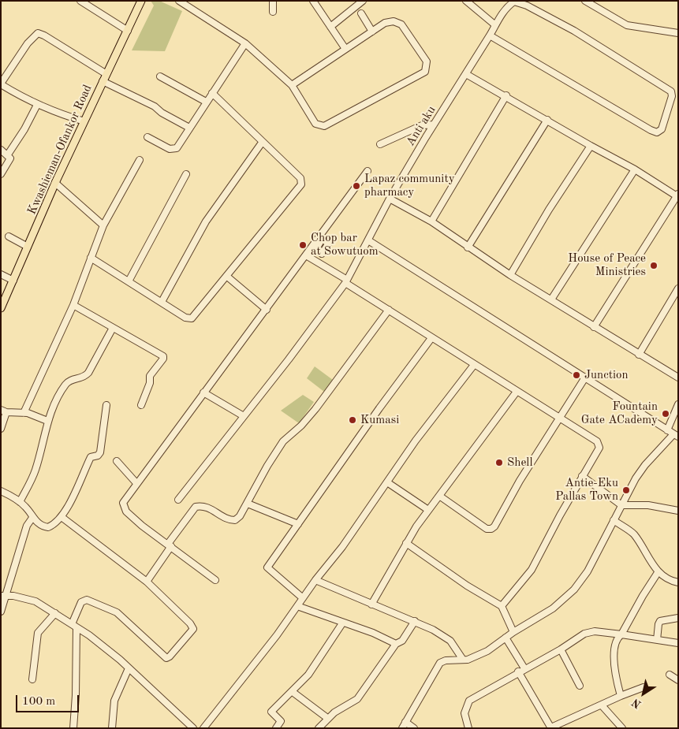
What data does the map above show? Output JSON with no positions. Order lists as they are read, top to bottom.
{
  "streets": {
    "main road": ["Kwashieman-Ofankor Road"],
    "street": ["Anti aku"]
  },
  "places": [
    "Lapaz community pharmacy",
    "Chop bar at Sowutuom",
    "House of Peace Ministries",
    "Junction",
    "Fountain Gate ACademy",
    "Kumasi",
    "Shell",
    "Antie-Eku Pallas Town"
  ],
  "scale_bar": "100 m",
  "north": "bottom left"
}
